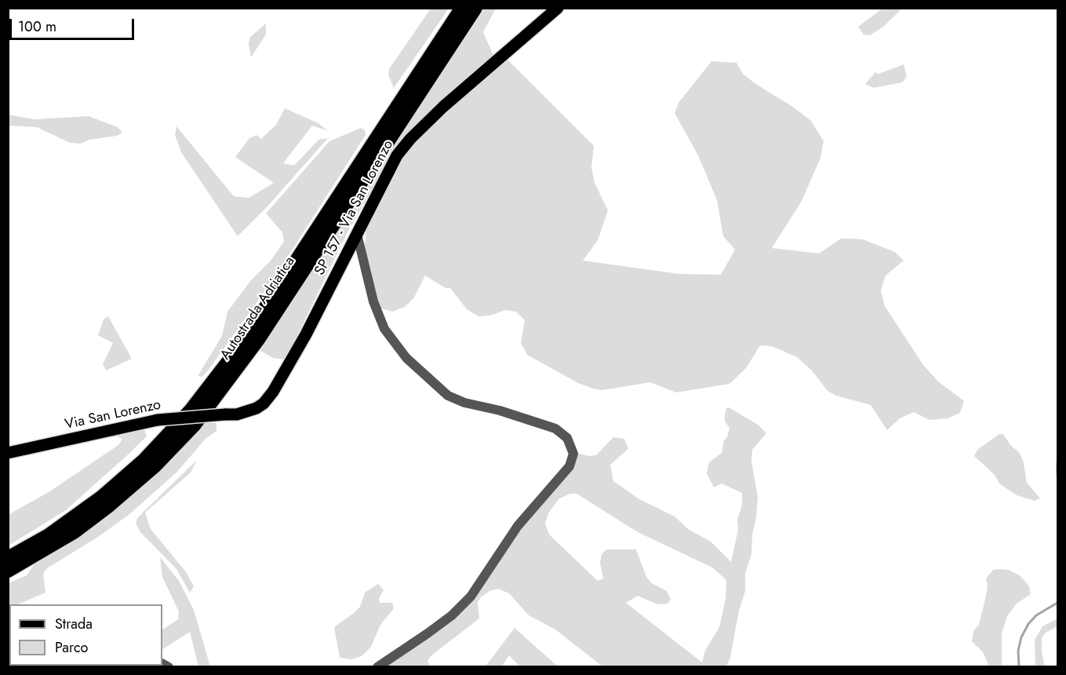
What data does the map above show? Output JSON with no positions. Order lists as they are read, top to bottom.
{
  "streets": {
    "highway": ["Autostrada Adriatica"],
    "main road": ["SP 157 - Via San Lorenzo", "Via San Lorenzo"]
  },
  "crossings": [
    ["SP 157 - Via San Lorenzo", "Via San Lorenzo"]
  ],
  "legend": ["Strada", "Parco"],
  "scale_bar": "100 m"
}
